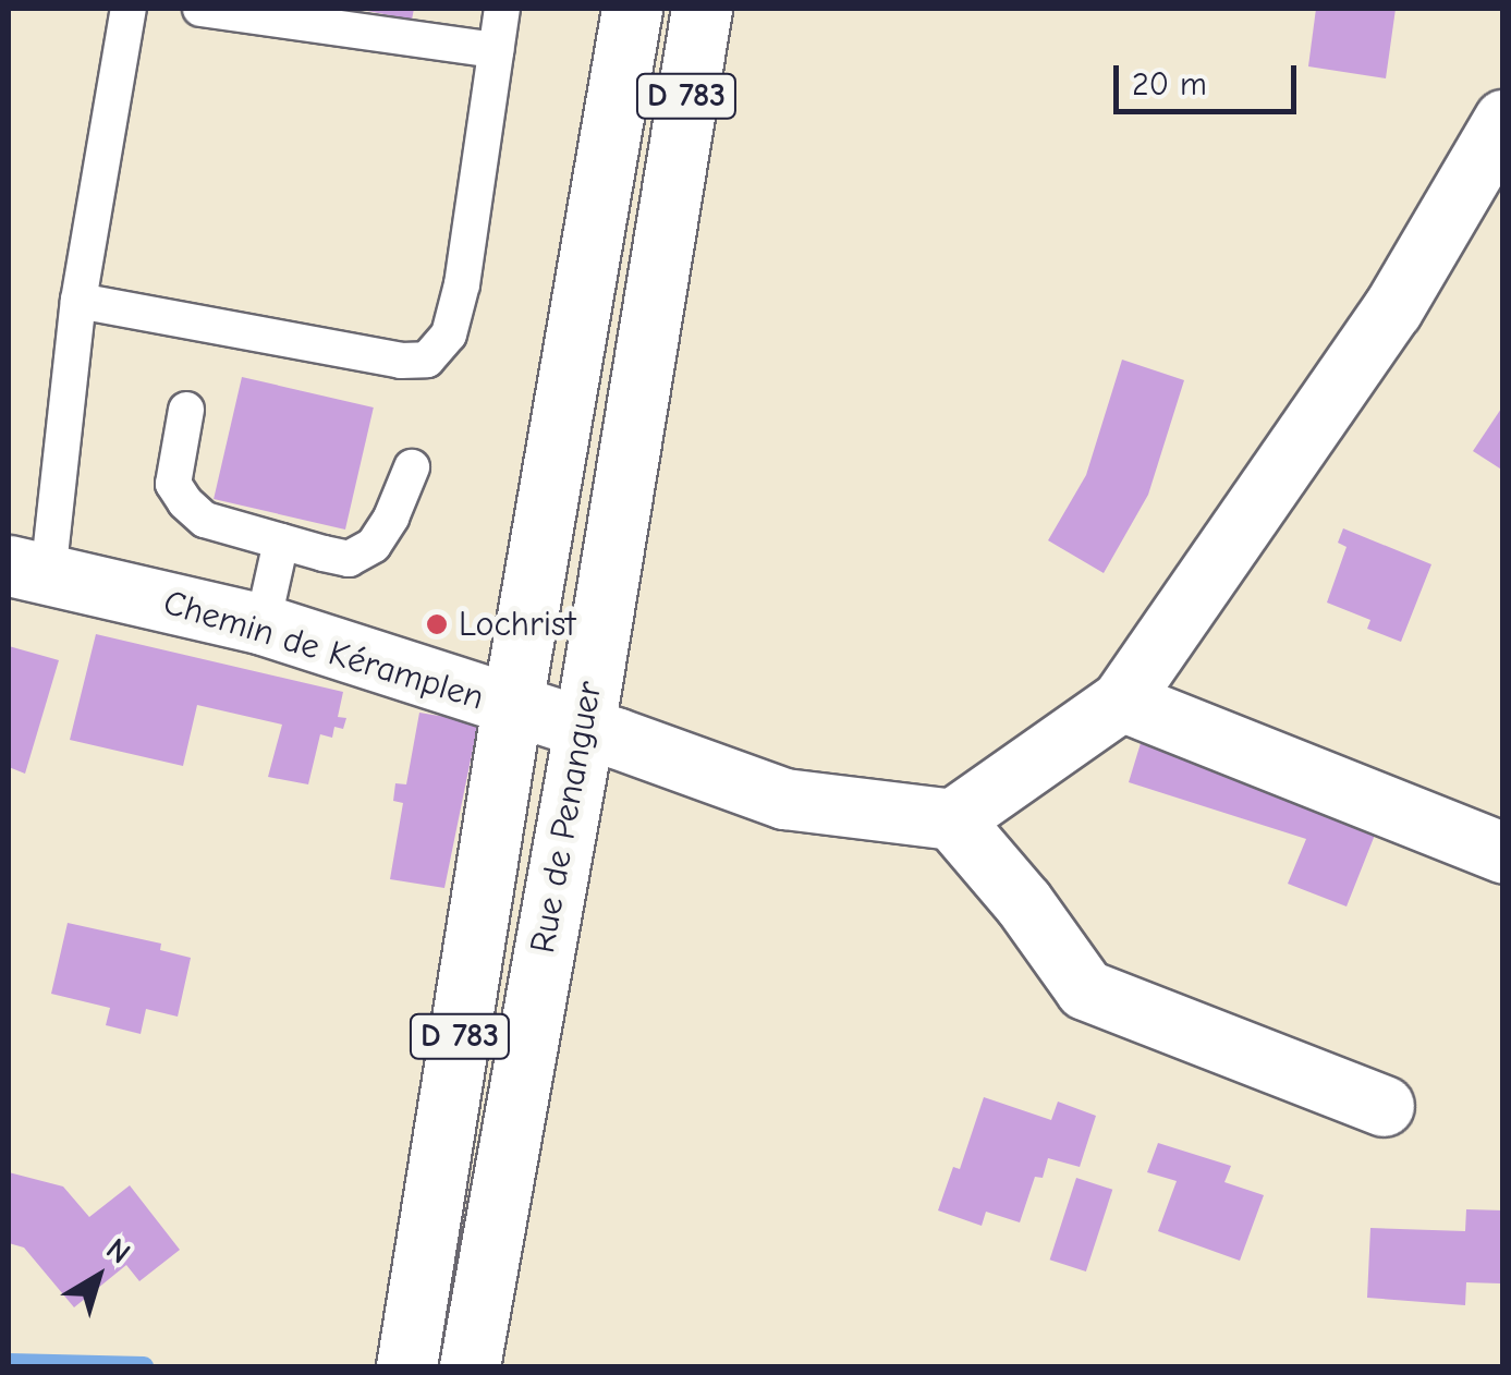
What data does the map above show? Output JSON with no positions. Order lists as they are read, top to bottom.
{
  "streets": {
    "street": ["D 783", "Chemin de Kéramplen", "Rue de Penanguer"]
  },
  "crossings": [
    ["Chemin de Kéramplen", "Rue de Penanguer"]
  ],
  "places": ["Lochrist"],
  "scale_bar": "20 m",
  "north": "top right"
}
